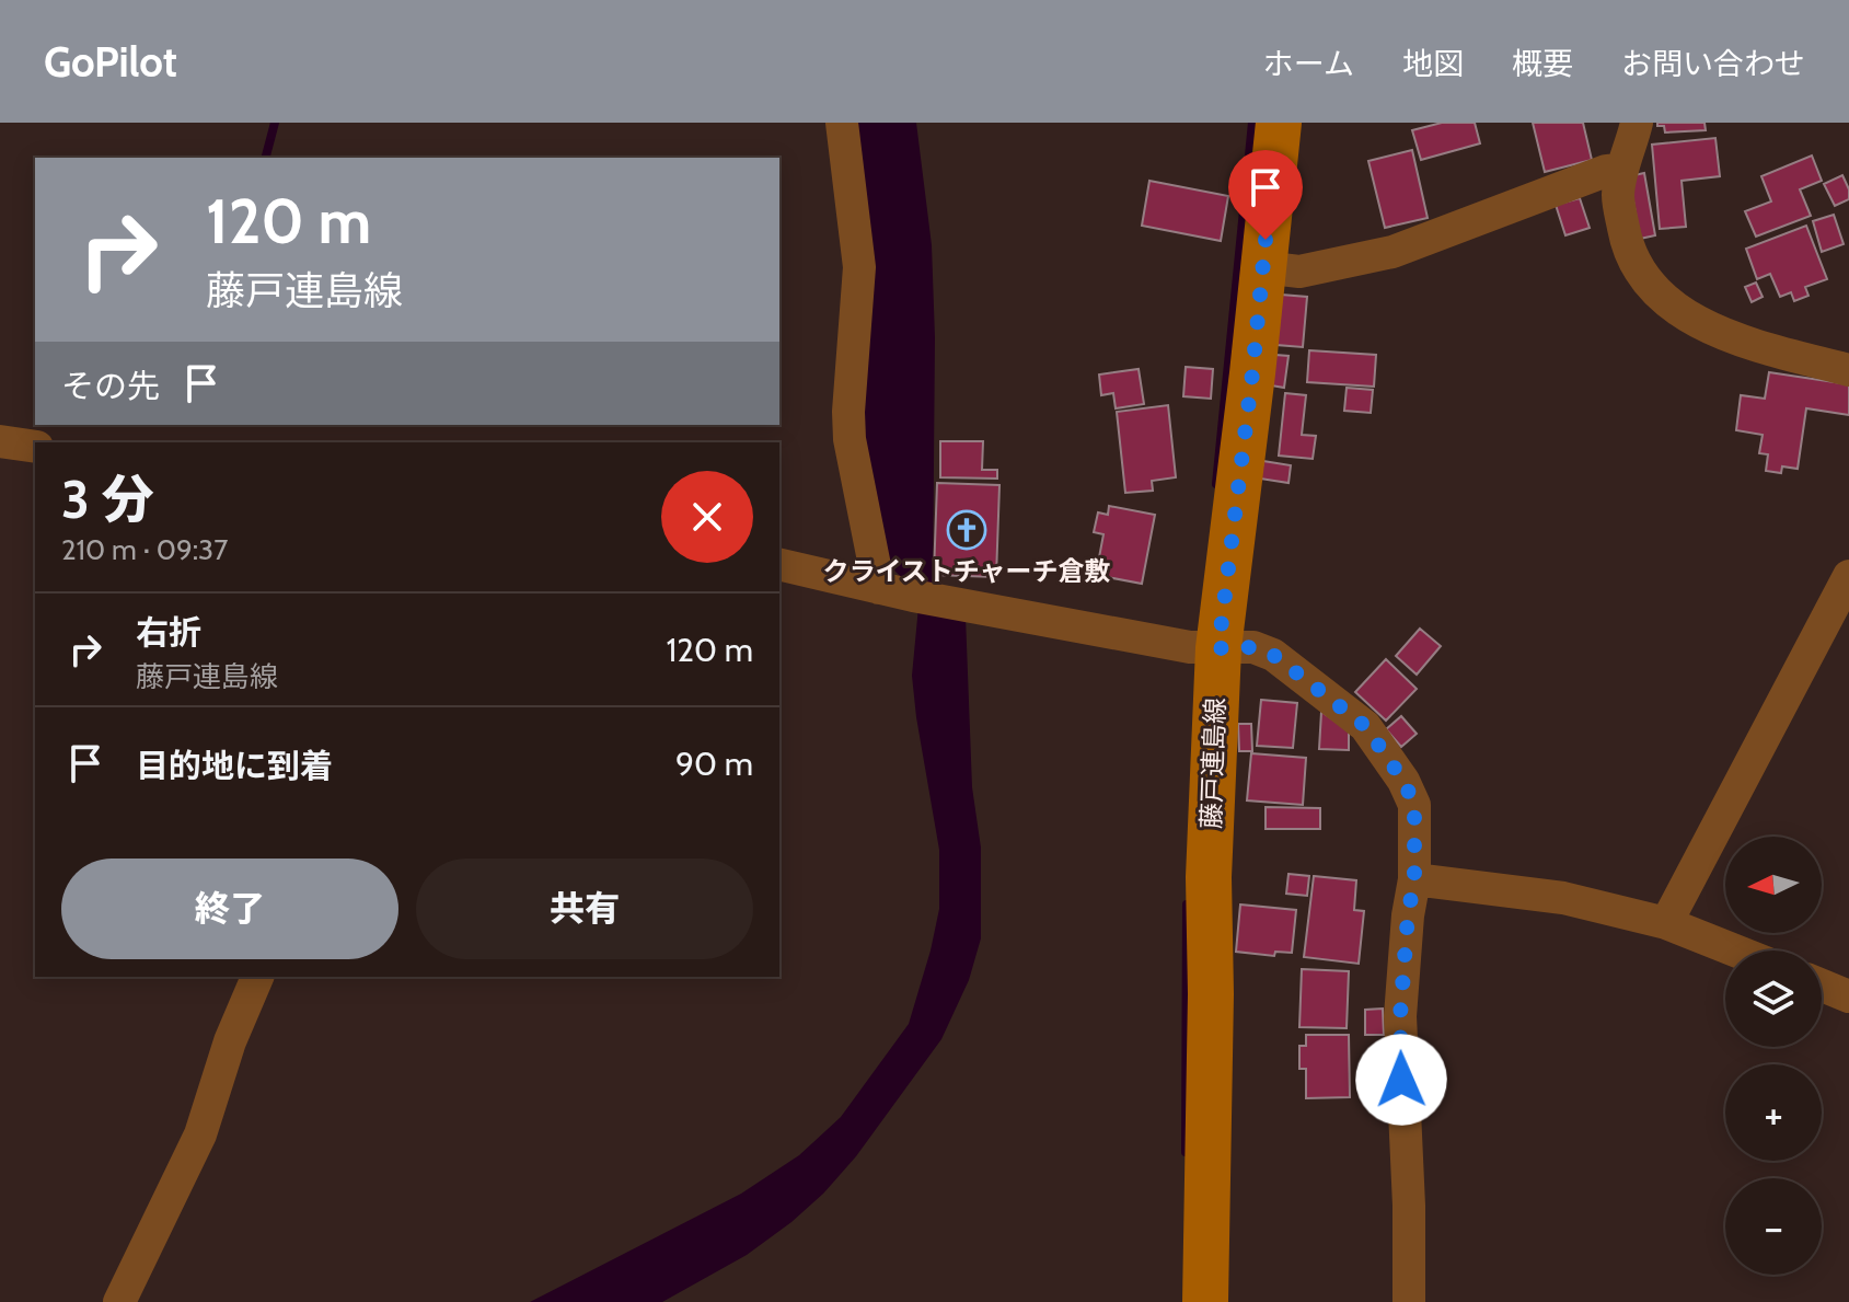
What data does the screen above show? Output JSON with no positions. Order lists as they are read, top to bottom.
{
  "streets": {
    "main road": ["藤戸連島線"]
  },
  "places": {
    "church": ["クライストチャーチ倉敷"]
  },
  "north": "left",
  "page": {
    "header": "GoPilot",
    "nav": [
      "ホーム",
      "地図",
      "概要",
      "お問い合わせ"
    ],
    "turn": ["120 m", "藤戸連島線"],
    "then": "その先",
    "heading": ["3 分", "210 m · 09:37"],
    "list": [
      {
        "name": "右折",
        "note": "藤戸連島線",
        "value": "120 m"
      },
      {
        "name": "目的地に到着",
        "value": "90 m"
      }
    ],
    "map_buttons": ["+", "−"],
    "buttons": ["終了", "共有"]
  }
}
